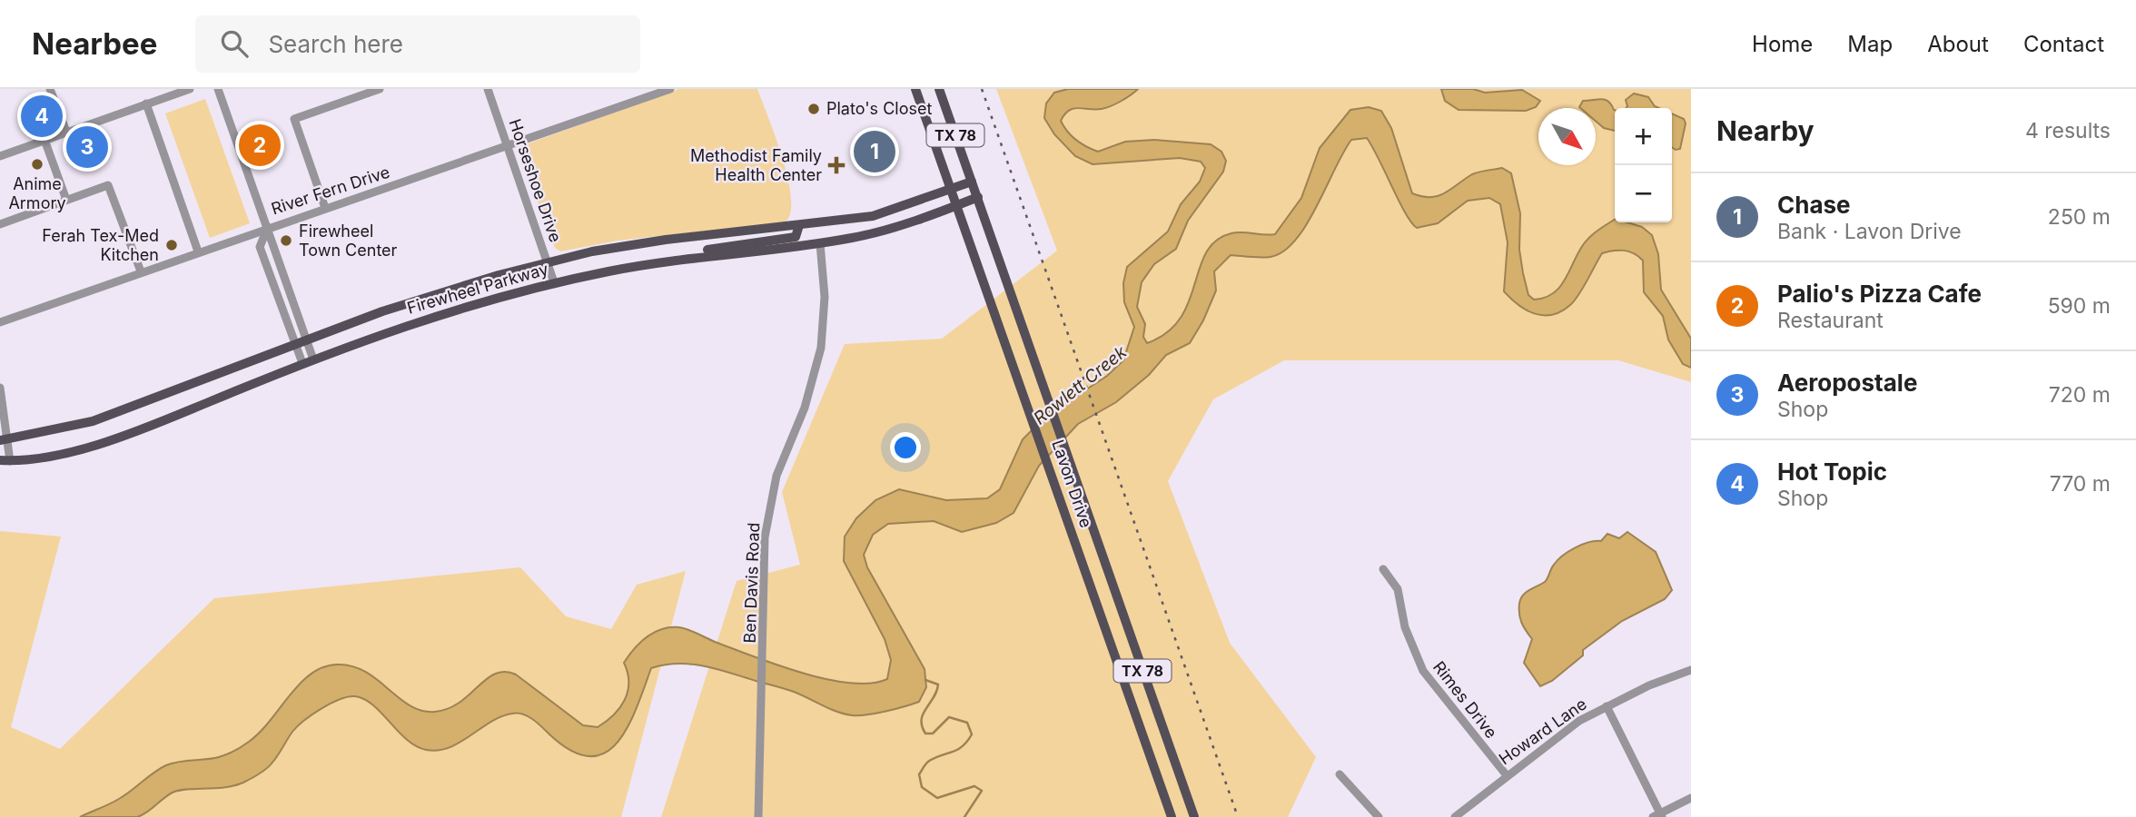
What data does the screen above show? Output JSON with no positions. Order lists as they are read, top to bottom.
{
  "streets": {
    "main road": ["TX 78", "Firewheel Parkway", "Lavon Drive"],
    "street": [
      "Horseshoe Drive",
      "River Fern Drive",
      "Ben Davis Road",
      "Rimes Drive",
      "Howard Lane"
    ]
  },
  "crossings": [
    ["Horseshoe Drive", "River Fern Drive"],
    ["Horseshoe Drive", "Firewheel Parkway"],
    ["Firewheel Parkway", "Lavon Drive"],
    ["Firewheel Parkway", "Ben Davis Road"],
    ["Rimes Drive", "Howard Lane"]
  ],
  "water": ["Rowlett Creek"],
  "places": {
    "other": [
      "Plato's Closet",
      "Anime Armory",
      "Firewheel Town Center",
      "Ferah Tex-Med Kitchen"
    ],
    "health": ["Methodist Family Health Center"]
  },
  "north": "bottom right",
  "page": {
    "header": "Nearbee",
    "search": "Search here",
    "nav": [
      "Home",
      "Map",
      "About",
      "Contact"
    ],
    "heading": ["Nearby", "4 results"],
    "pins": [
      "4",
      "2",
      "3",
      "1"
    ],
    "map_buttons": ["+", "−"],
    "list": [
      {
        "mark": "1",
        "name": "Chase",
        "note": "Bank · Lavon Drive",
        "value": "250 m"
      },
      {
        "mark": "2",
        "name": "Palio's Pizza Cafe",
        "note": "Restaurant",
        "value": "590 m"
      },
      {
        "mark": "3",
        "name": "Aeropostale",
        "note": "Shop",
        "value": "720 m"
      },
      {
        "mark": "4",
        "name": "Hot Topic",
        "note": "Shop",
        "value": "770 m"
      }
    ]
  }
}
